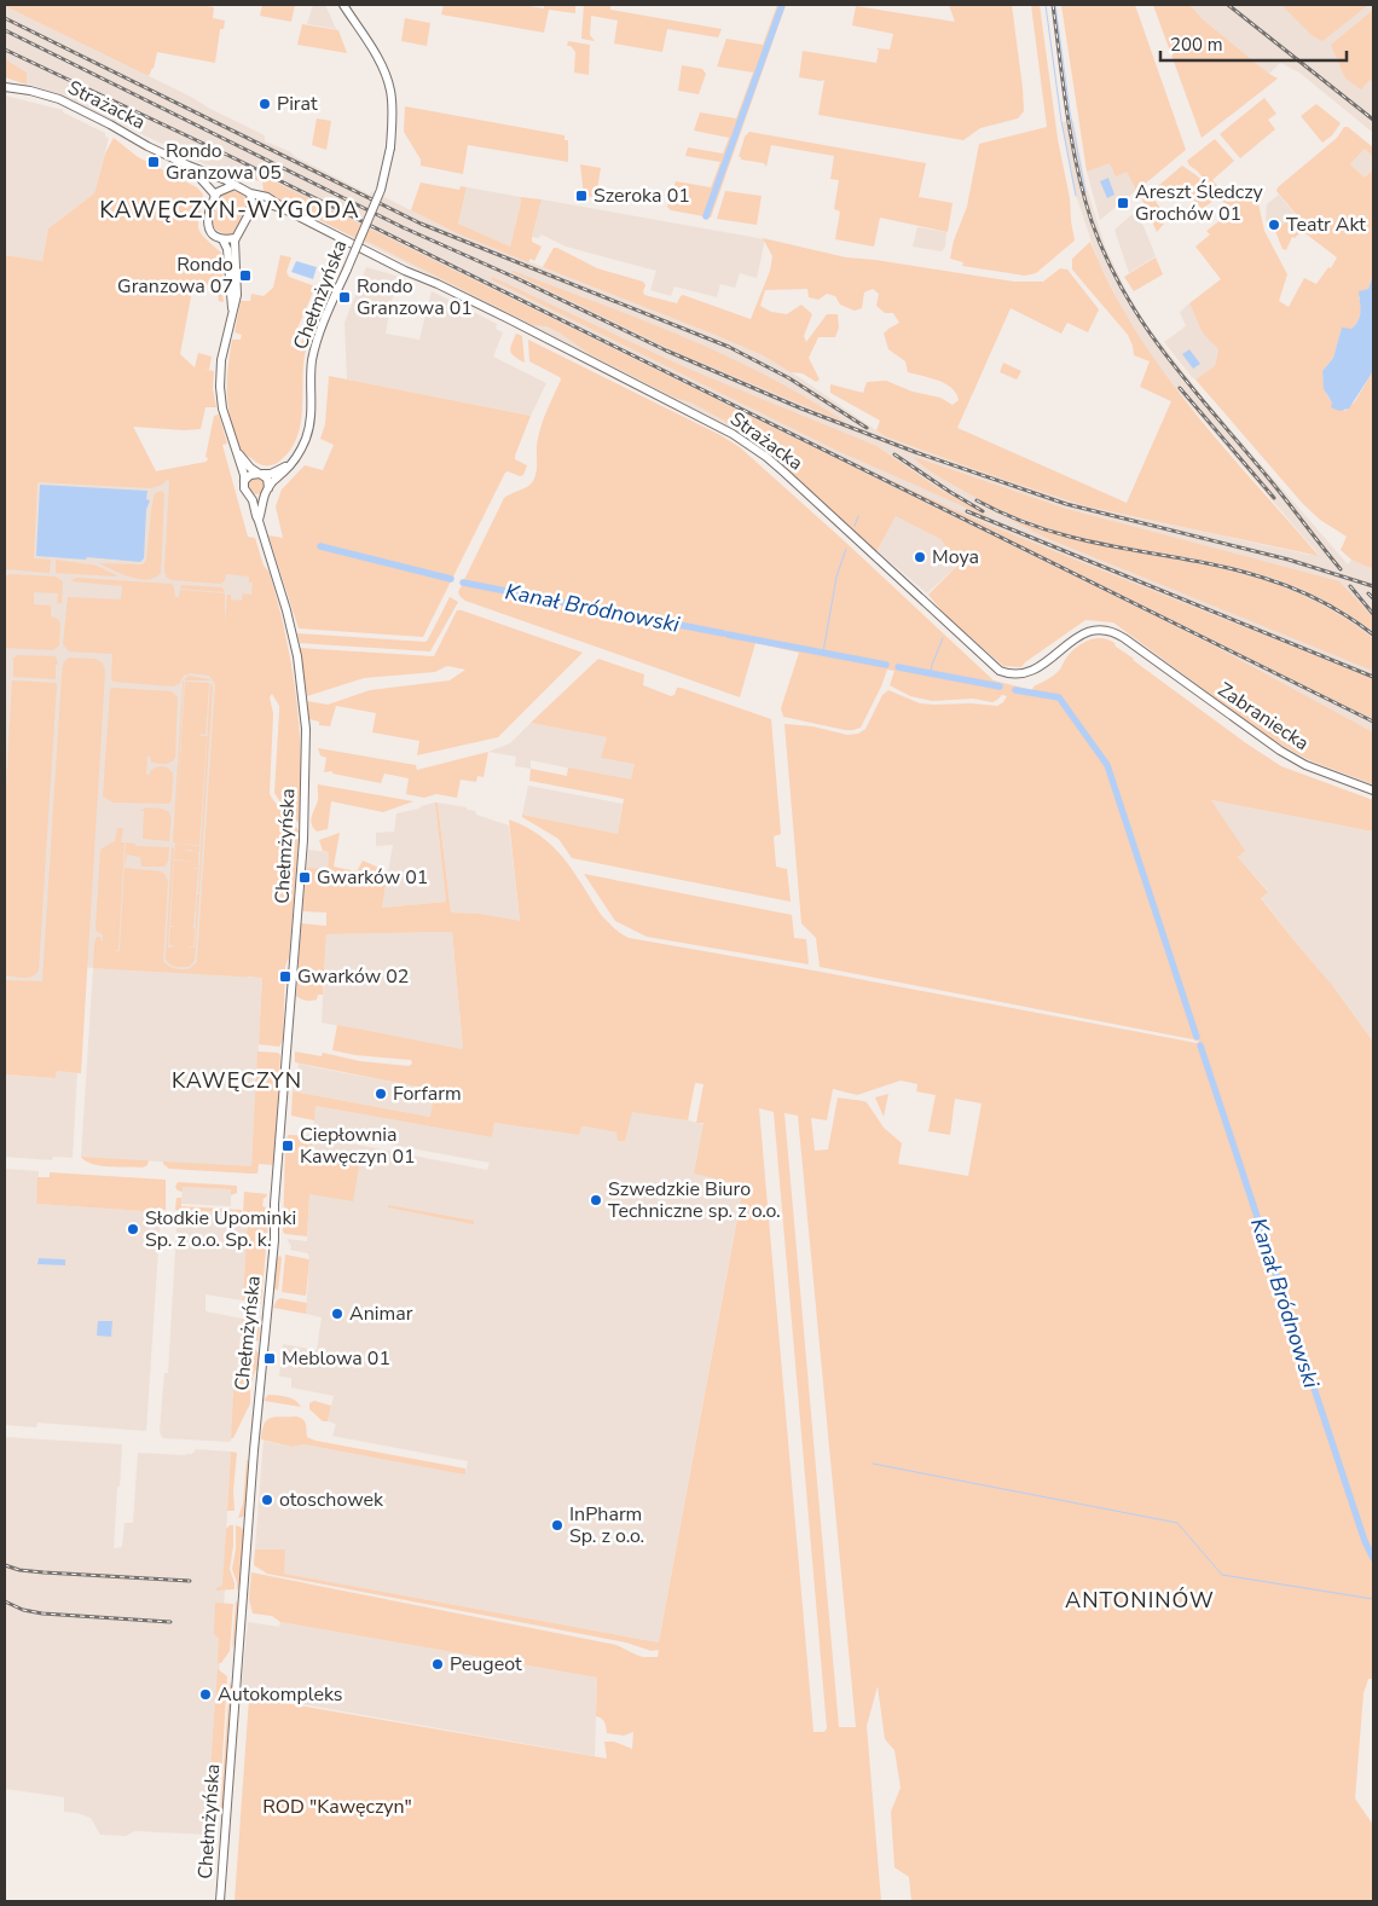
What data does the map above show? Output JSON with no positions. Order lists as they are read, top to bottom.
{
  "streets": {
    "street": ["Strażacka", "Chełmżyńska", "Zabraniecka"]
  },
  "crossings": [
    ["Strażacka", "Zabraniecka"]
  ],
  "districts": ["KAWĘCZYN-WYGODA", "KAWĘCZYN", "ANTONINÓW"],
  "water": ["Kanał Bródnowski"],
  "parks": ["ROD \"Kawęczyn\""],
  "places": {
    "other": [
      "Pirat",
      "Teatr Akt",
      "Moya",
      "Forfarm",
      "Szwedzkie Biuro Techniczne sp. z o.o.",
      "Słodkie Upominki Sp. z o.o. Sp. k.",
      "Animar",
      "otoschowek",
      "InPharm Sp. z o.o.",
      "Peugeot",
      "Autokompleks"
    ],
    "transit": [
      "Rondo Granzowa 05",
      "Szeroka 01",
      "Areszt Śledczy Grochów 01",
      "Rondo Granzowa 07",
      "Rondo Granzowa 01",
      "Gwarków 01",
      "Gwarków 02",
      "Ciepłownia Kawęczyn 01",
      "Meblowa 01"
    ]
  },
  "scale_bar": "200 m"
}
